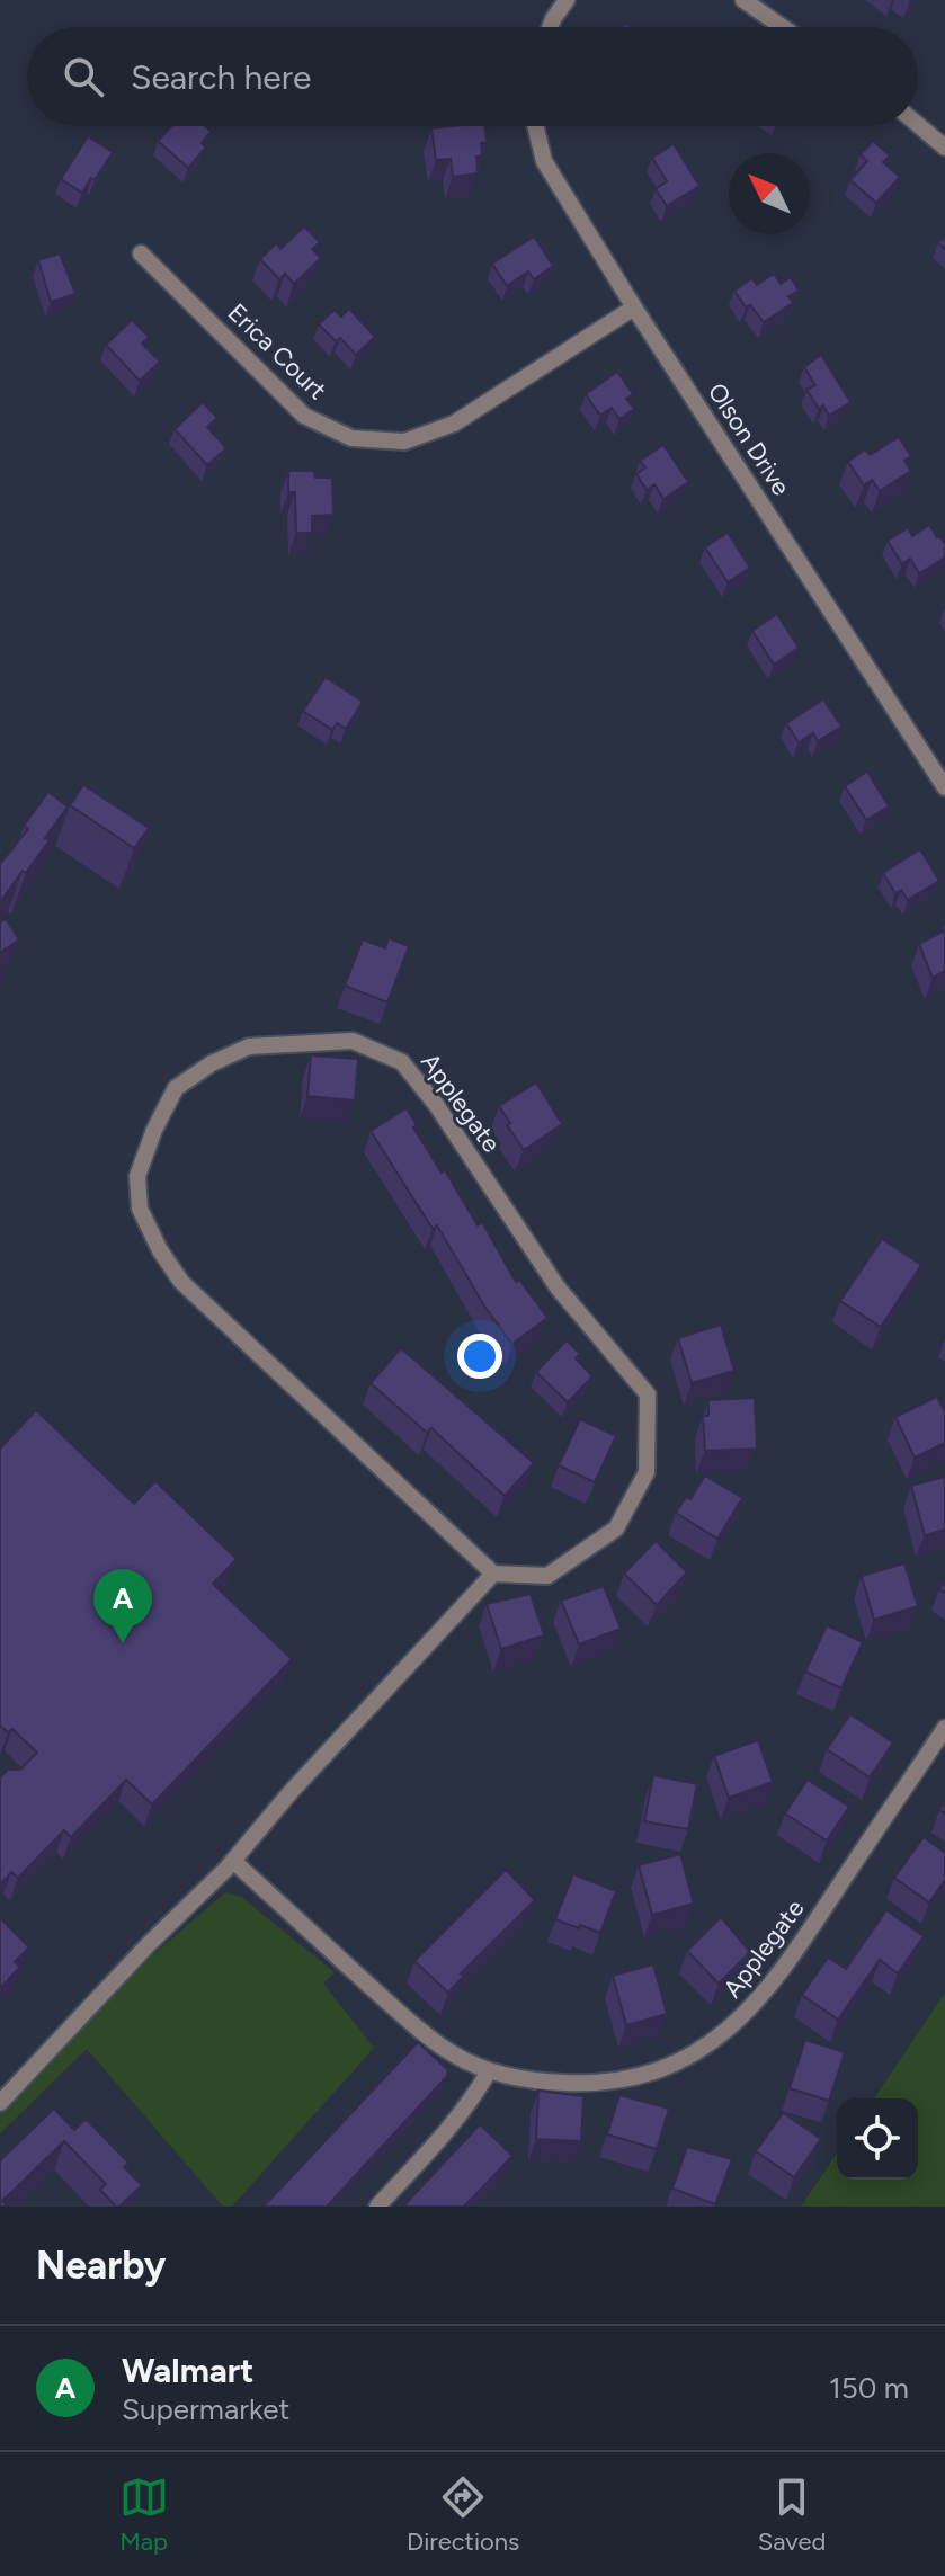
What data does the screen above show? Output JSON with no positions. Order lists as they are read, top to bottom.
{
  "streets": {
    "street": ["Erica Court", "Olson Drive", "Applegate"]
  },
  "crossings": [
    ["Erica Court", "Olson Drive"]
  ],
  "north": "top left",
  "page": {
    "search": "Search here",
    "pins": "A",
    "heading": "Nearby",
    "list": [
      {
        "mark": "A",
        "name": "Walmart",
        "note": "Supermarket",
        "value": "150 m"
      }
    ],
    "nav": ["Map", "Directions", "Saved"]
  }
}
